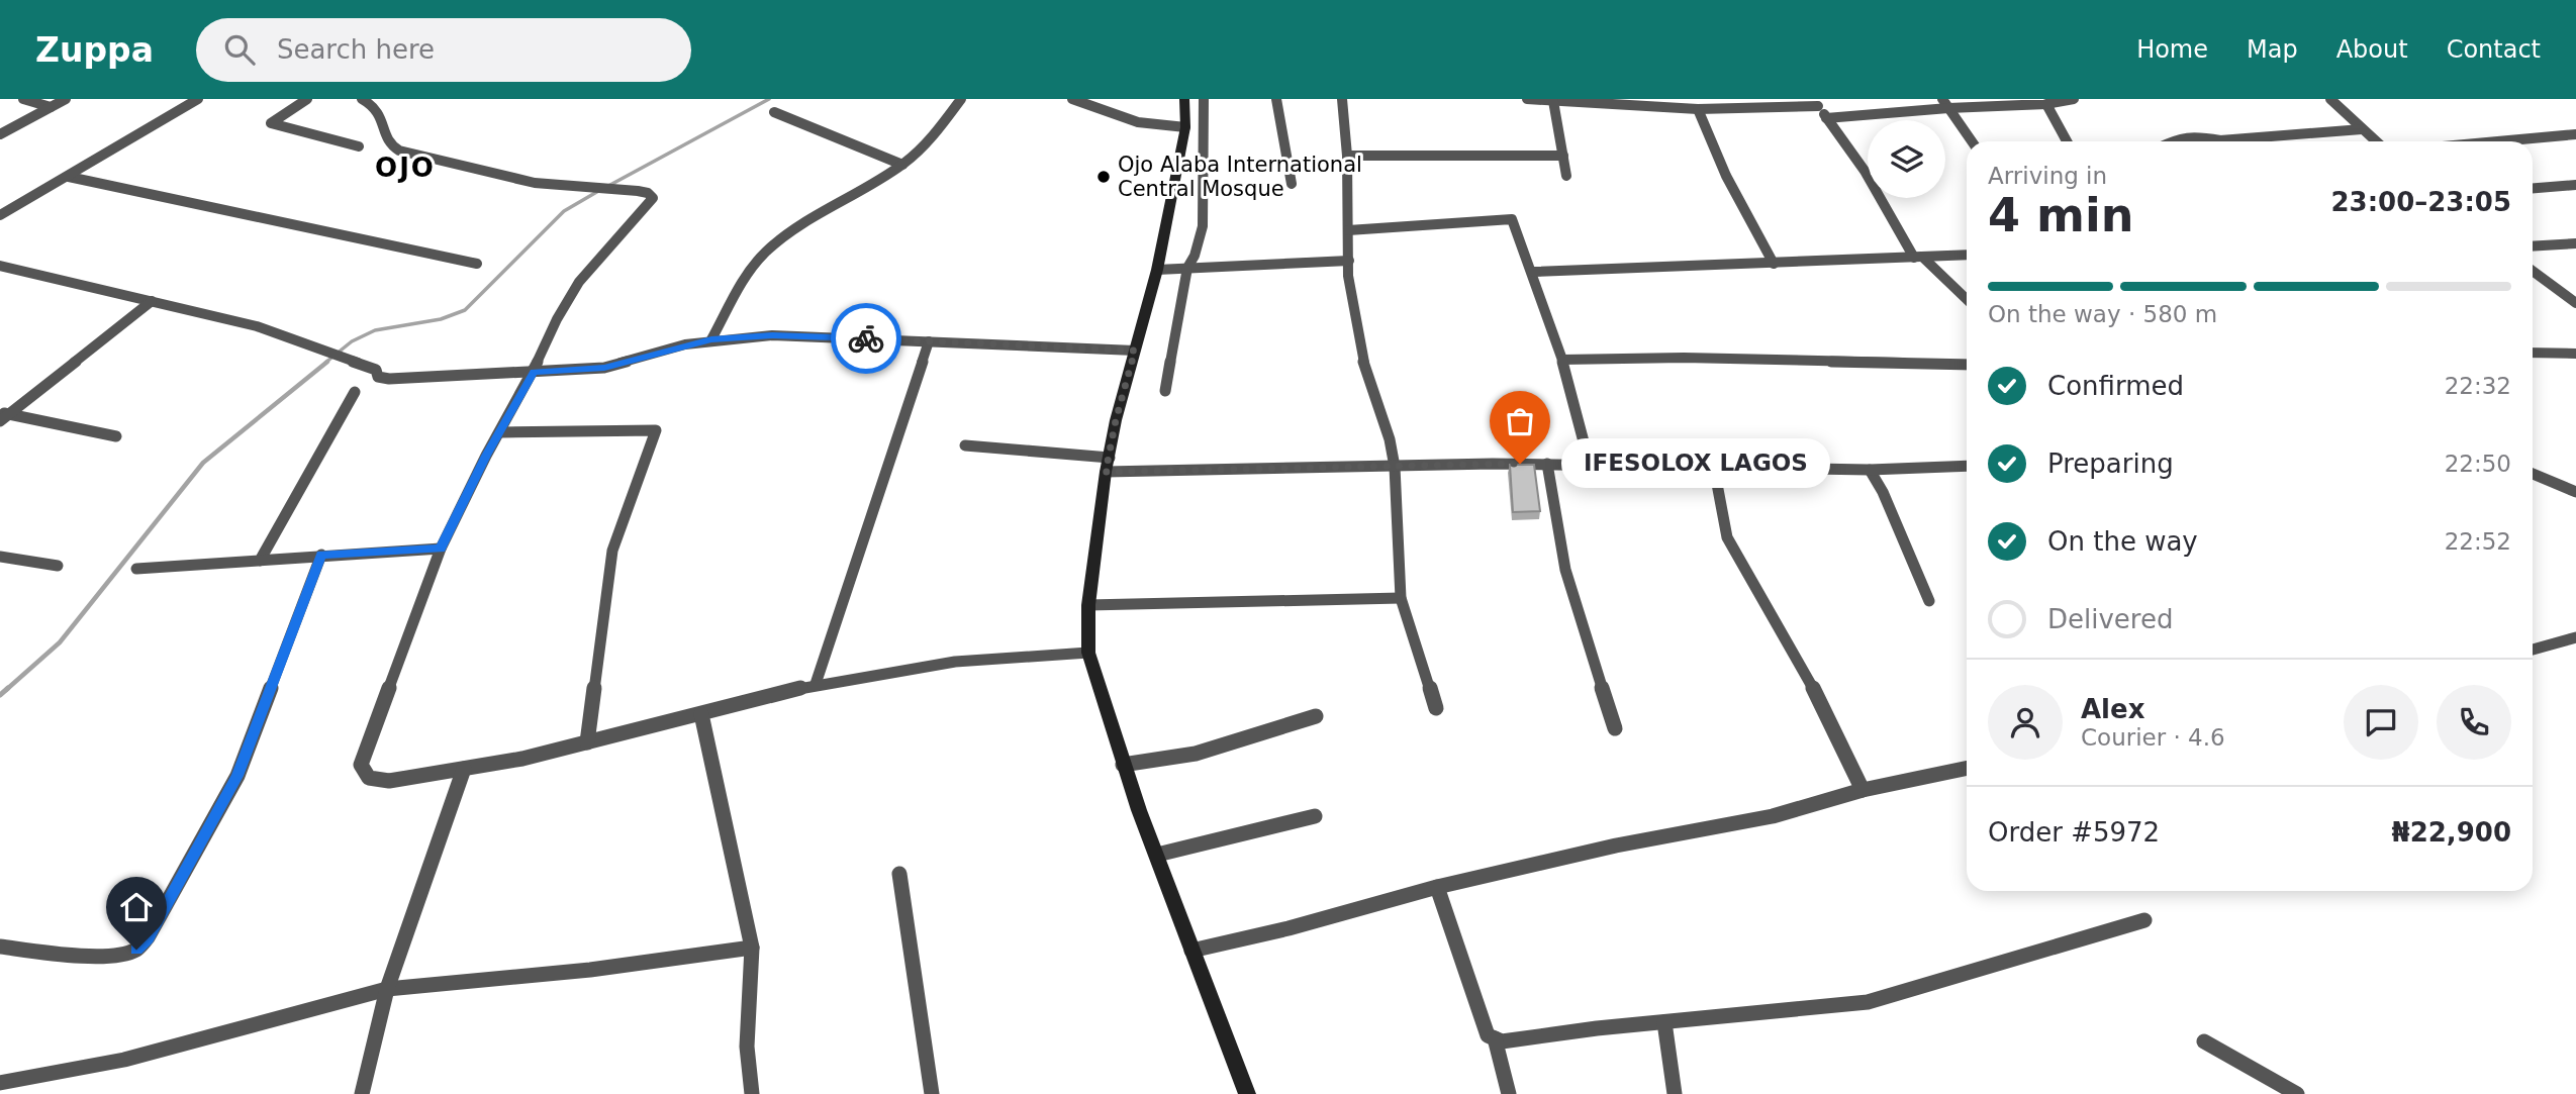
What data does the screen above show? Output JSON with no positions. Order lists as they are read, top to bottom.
{
  "districts": ["OJO"],
  "places": ["Ojo Alaba International Central Mosque", "IFESOLOX LAGOS"],
  "page": {
    "header": "Zuppa",
    "search": "Search here",
    "nav": [
      "Home",
      "Map",
      "About",
      "Contact"
    ],
    "heading": ["4 min", "Arriving in", "23:00–23:05"],
    "panel": [
      "Alex",
      "Courier · 4.6",
      "Order #5972",
      "₦22,900"
    ],
    "bar": "On the way · 580 m",
    "list": [
      ["Confirmed", "22:32"],
      ["Preparing", "22:50"],
      ["On the way", "22:52"],
      "Delivered"
    ],
    "bubble": "IFESOLOX LAGOS"
  }
}
